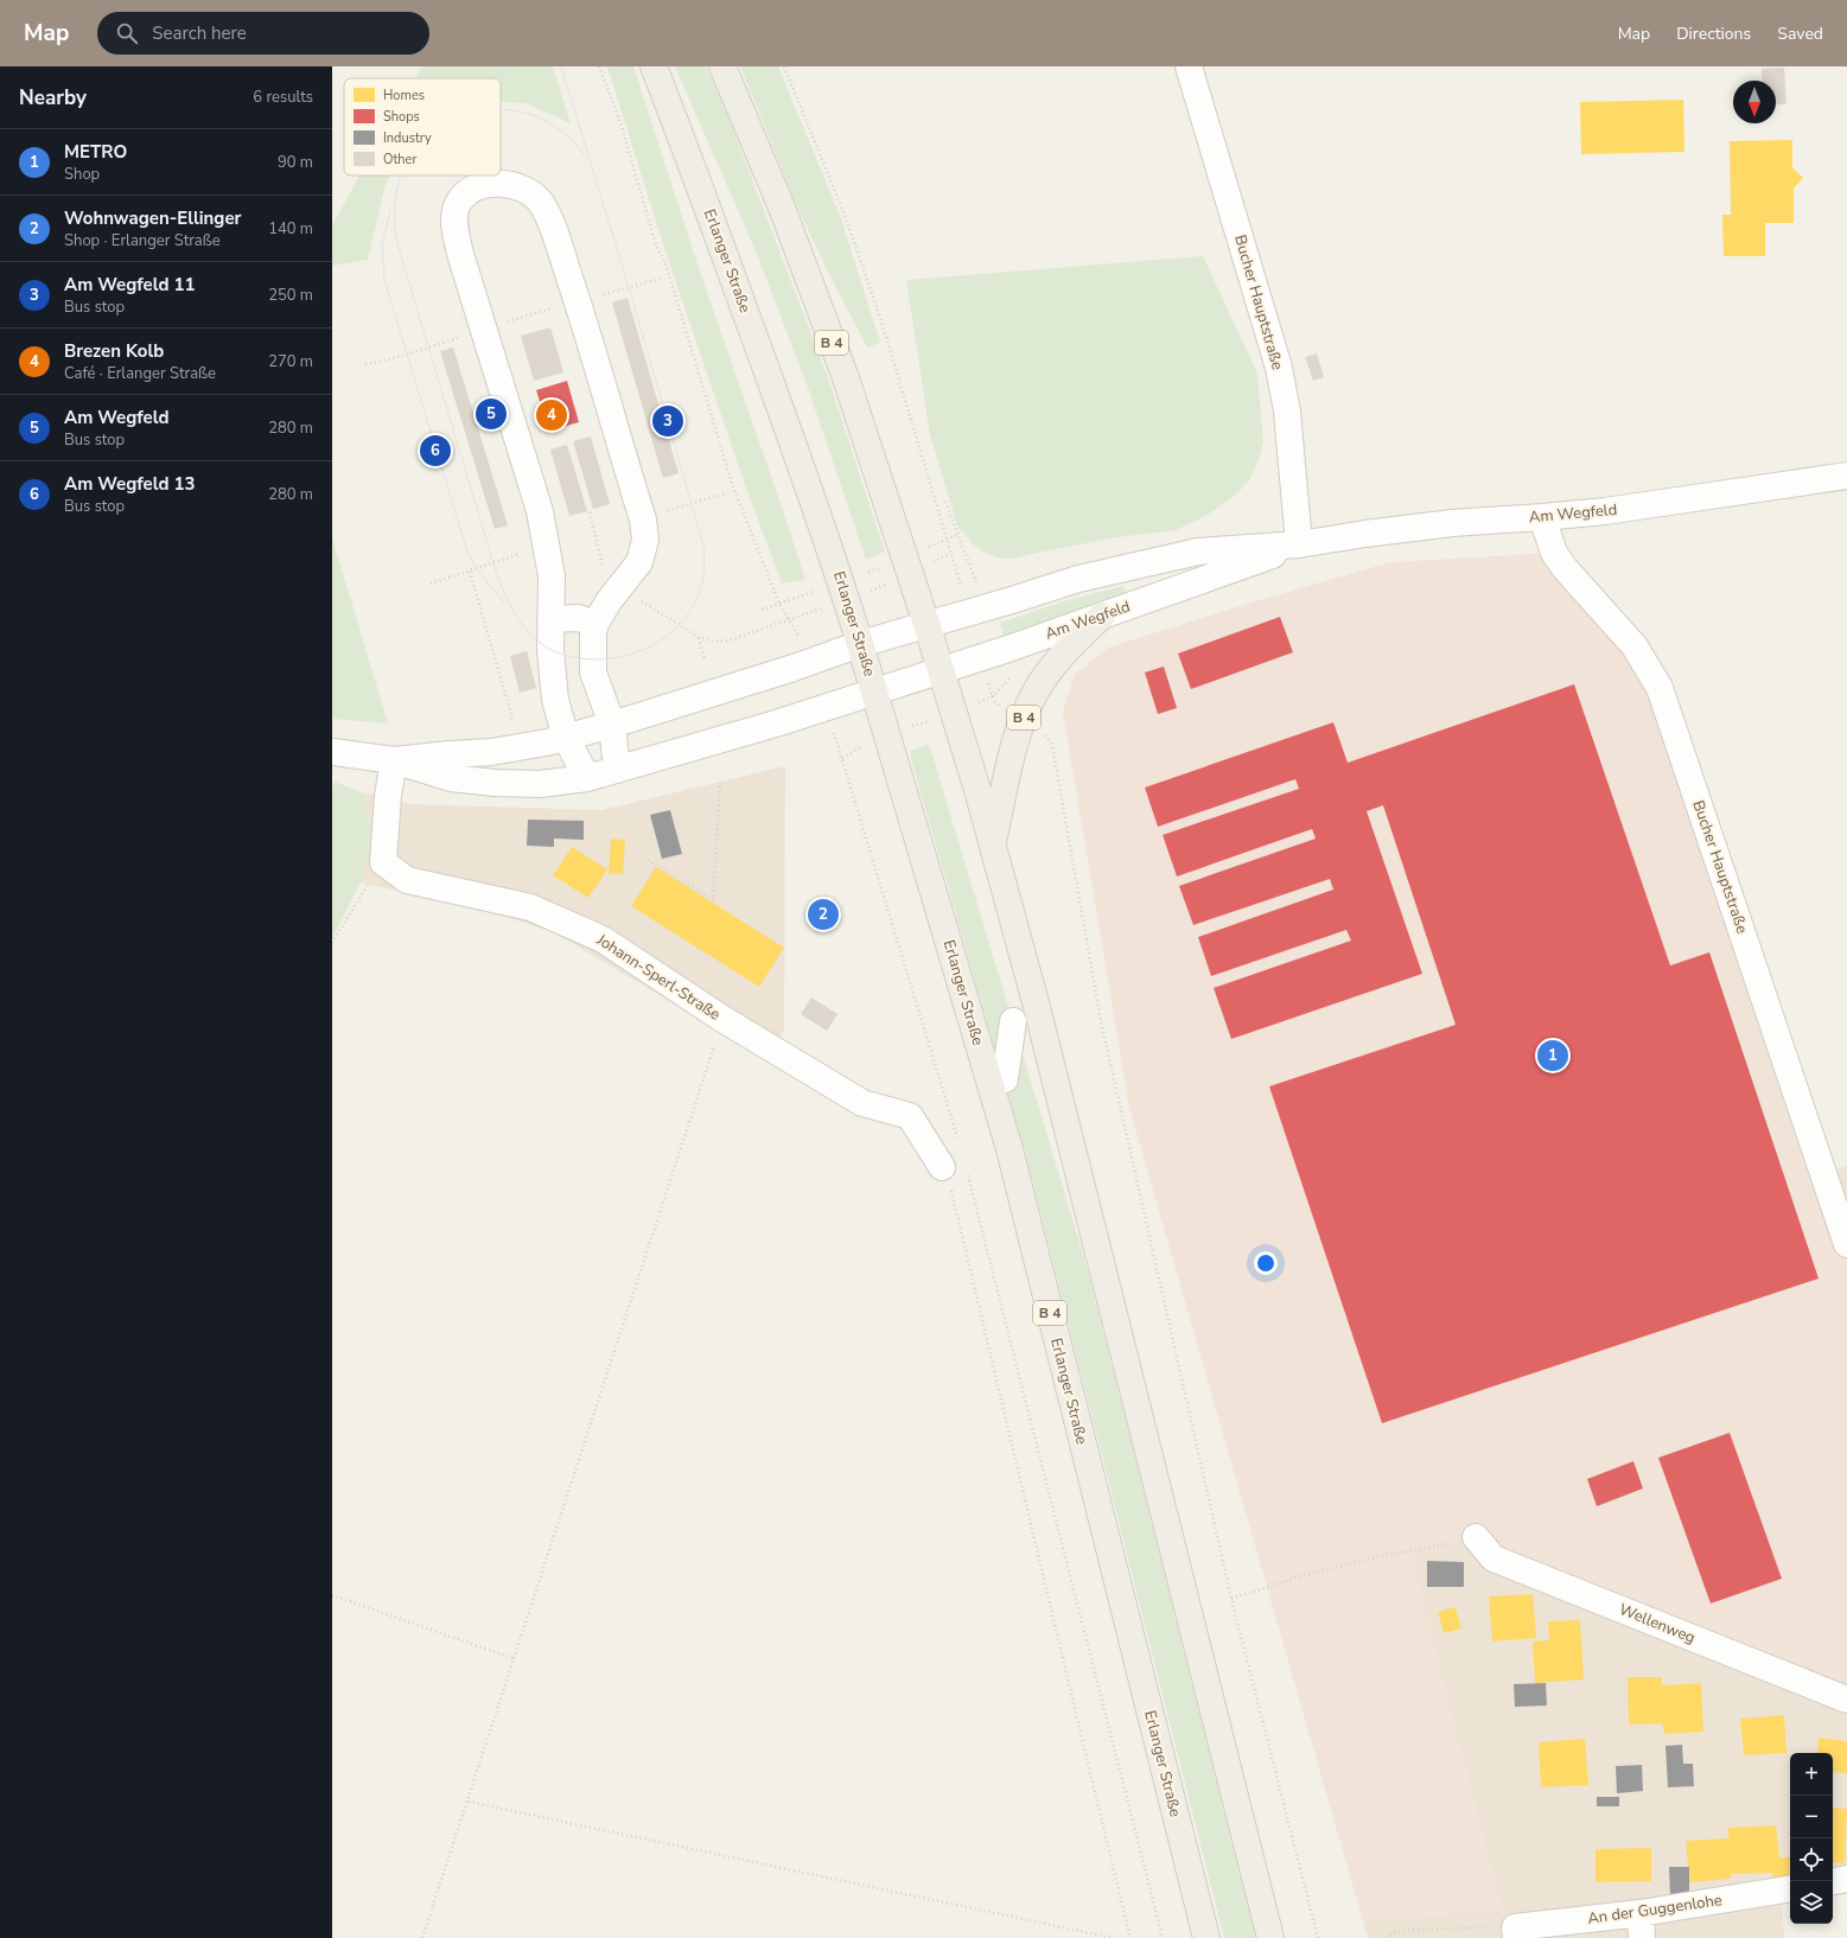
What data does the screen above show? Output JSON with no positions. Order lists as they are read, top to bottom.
{
  "streets": {
    "main road": ["Erlanger Straße", "B 4"],
    "street": [
      "Bucher Hauptstraße",
      "Am Wegfeld",
      "Johann-Sperl-Straße",
      "Wellenweg",
      "An der Guggenlohe"
    ]
  },
  "crossings": [
    ["Erlanger Straße", "Am Wegfeld"],
    ["Bucher Hauptstraße", "Am Wegfeld"],
    ["B 4", "Am Wegfeld"]
  ],
  "legend": [
    "Homes",
    "Shops",
    "Industry",
    "Other"
  ],
  "north": "bottom",
  "page": {
    "header": "Map",
    "search": "Search here",
    "nav": ["Map", "Directions", "Saved"],
    "heading": ["Nearby", "6 results"],
    "list": [
      {
        "mark": "1",
        "name": "METRO",
        "note": "Shop",
        "value": "90 m"
      },
      {
        "mark": "2",
        "name": "Wohnwagen-Ellinger",
        "note": "Shop · Erlanger Straße",
        "value": "140 m"
      },
      {
        "mark": "3",
        "name": "Am Wegfeld 11",
        "note": "Bus stop",
        "value": "250 m"
      },
      {
        "mark": "4",
        "name": "Brezen Kolb",
        "note": "Café · Erlanger Straße",
        "value": "270 m"
      },
      {
        "mark": "5",
        "name": "Am Wegfeld",
        "note": "Bus stop",
        "value": "280 m"
      },
      {
        "mark": "6",
        "name": "Am Wegfeld 13",
        "note": "Bus stop",
        "value": "280 m"
      }
    ],
    "pins": [
      "5",
      "4",
      "3",
      "6",
      "2",
      "1"
    ],
    "map_buttons": ["+", "−"]
  }
}
